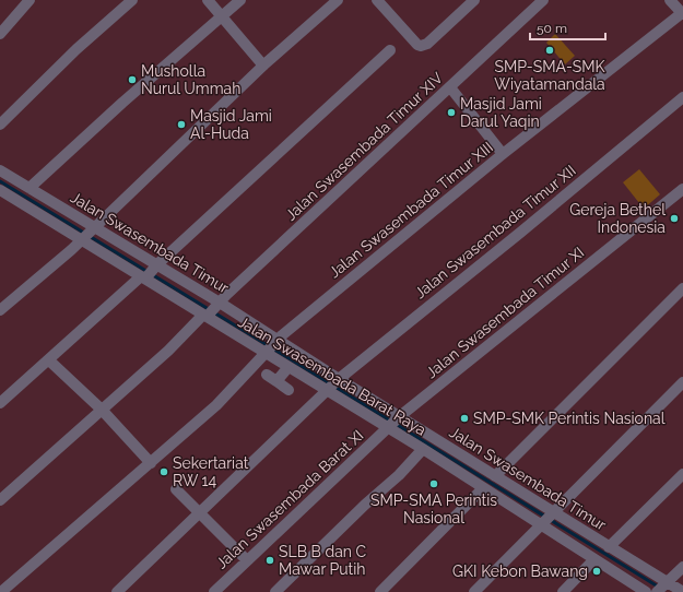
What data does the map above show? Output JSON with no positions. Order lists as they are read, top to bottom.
{
  "streets": {
    "street": [
      "Jalan Swasembada Timur XIV",
      "Jalan Swasembada Timur XIII",
      "Jalan Swasembada Timur XII",
      "Jalan Swasembada Timur",
      "Jalan Swasembada Timur XI",
      "Jalan Swasembada Barat Raya",
      "Jalan Swasembada Barat XI"
    ]
  },
  "crossings": [
    ["Jalan Swasembada Timur XIV", "Jalan Swasembada Timur"],
    ["Jalan Swasembada Timur XIV", "Jalan Swasembada Barat Raya"],
    ["Jalan Swasembada Timur XIII", "Jalan Swasembada Timur"],
    ["Jalan Swasembada Timur XIII", "Jalan Swasembada Barat Raya"],
    ["Jalan Swasembada Timur XII", "Jalan Swasembada Timur"],
    ["Jalan Swasembada Timur XII", "Jalan Swasembada Barat Raya"],
    ["Jalan Swasembada Timur", "Jalan Swasembada Timur XI"],
    ["Jalan Swasembada Timur", "Jalan Swasembada Barat Raya"],
    ["Jalan Swasembada Timur", "Jalan Swasembada Barat XI"],
    ["Jalan Swasembada Timur XI", "Jalan Swasembada Barat Raya"],
    ["Jalan Swasembada Timur XI", "Jalan Swasembada Barat XI"],
    ["Jalan Swasembada Barat Raya", "Jalan Swasembada Barat XI"]
  ],
  "places": [
    "SMP-SMA-SMK Wiyatamandala",
    "Musholla Nurul Ummah",
    "Masjid Jami Darul Yaqin",
    "Masjid Jami Al-Huda",
    "Gereja Bethel Indonesia",
    "SMP-SMK Perintis Nasional",
    "Sekertariat RW 14",
    "SMP-SMA Perintis Nasional",
    "SLB B dan C Mawar Putih",
    "GKI Kebon Bawang"
  ],
  "scale_bar": "50 m"
}
